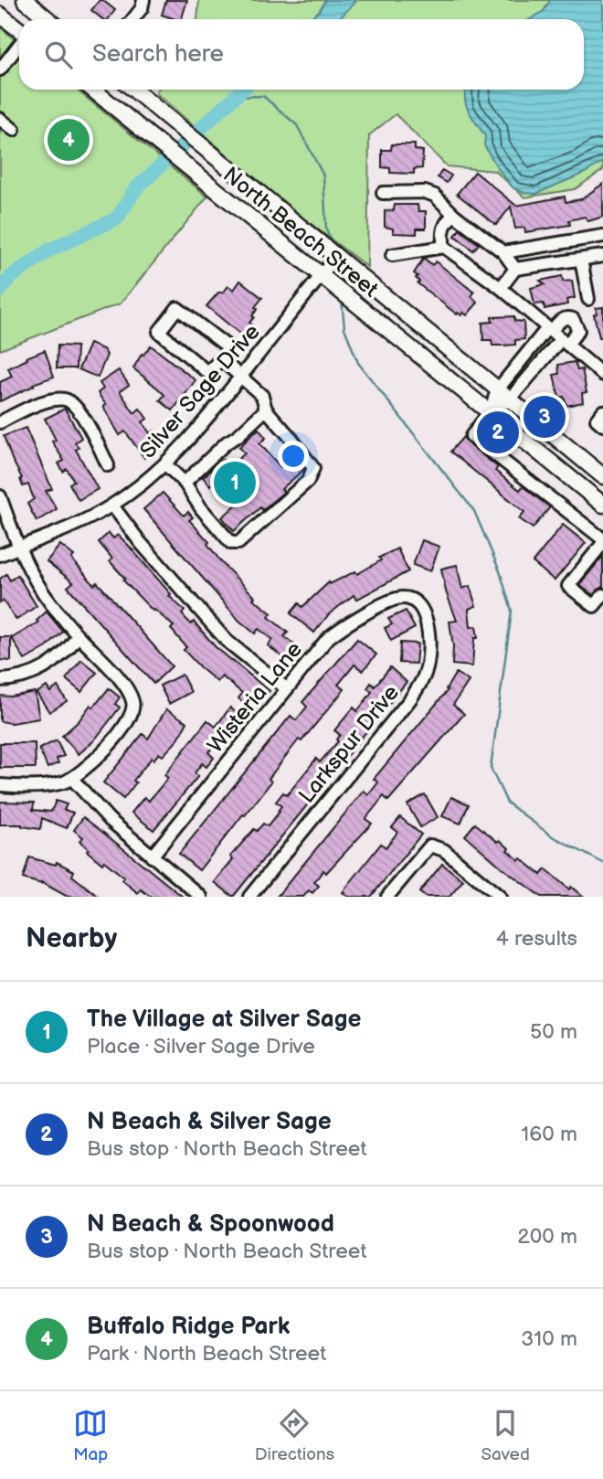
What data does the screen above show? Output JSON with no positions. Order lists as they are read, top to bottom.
{
  "streets": {
    "main road": ["North Beach Street"],
    "street": ["Silver Sage Drive", "Wisteria Lane", "Larkspur Drive"]
  },
  "crossings": [
    ["North Beach Street", "Silver Sage Drive"],
    ["Wisteria Lane", "Larkspur Drive"]
  ],
  "page": {
    "search": "Search here",
    "pins": [
      "4",
      "3",
      "2",
      "1"
    ],
    "heading": ["Nearby", "4 results"],
    "list": [
      {
        "mark": "1",
        "name": "The Village at Silver Sage",
        "note": "Place · Silver Sage Drive",
        "value": "50 m"
      },
      {
        "mark": "2",
        "name": "N Beach & Silver Sage",
        "note": "Bus stop · North Beach Street",
        "value": "160 m"
      },
      {
        "mark": "3",
        "name": "N Beach & Spoonwood",
        "note": "Bus stop · North Beach Street",
        "value": "200 m"
      },
      {
        "mark": "4",
        "name": "Buffalo Ridge Park",
        "note": "Park · North Beach Street",
        "value": "310 m"
      }
    ],
    "nav": ["Map", "Directions", "Saved"]
  }
}
